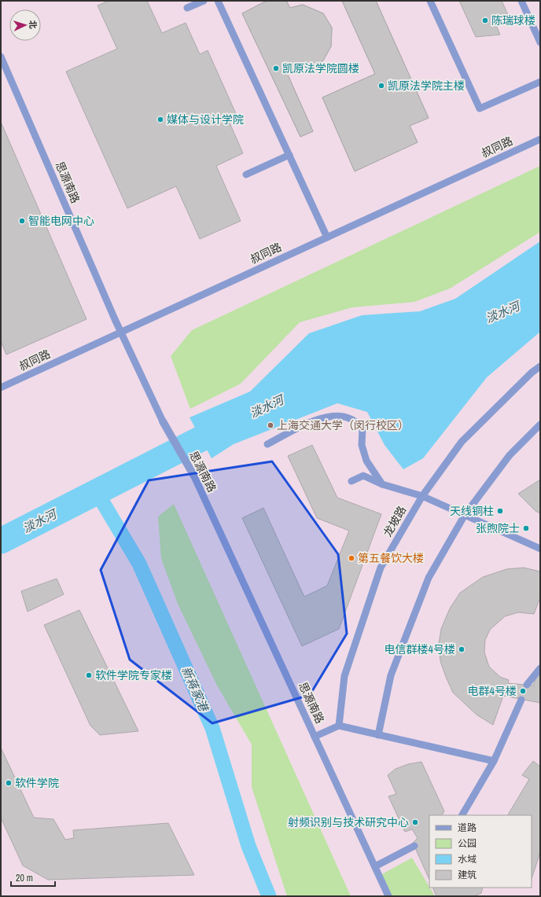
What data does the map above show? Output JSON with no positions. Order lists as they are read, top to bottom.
{
  "streets": {
    "street": ["思源南路"],
    "lane": ["叔同路", "龙坡路"]
  },
  "crossings": [
    ["叔同路", "思源南路"]
  ],
  "water": ["淡水河", "新蒋家港"],
  "places": [
    "陈瑞球楼",
    "凯原法学院圆楼",
    "凯原法学院主楼",
    "媒体与设计学院",
    "智能电网中心",
    "上海交通大学（闵行校区）",
    "天线铜柱",
    "张煦院士",
    "第五餐饮大楼",
    "电信群楼4号楼",
    "软件学院专家楼",
    "电群4号楼",
    "软件学院",
    "射频识别与技术研究中心"
  ],
  "legend": [
    "道路",
    "公园",
    "水域",
    "建筑"
  ],
  "scale_bar": "20 m",
  "north": "right"
}
